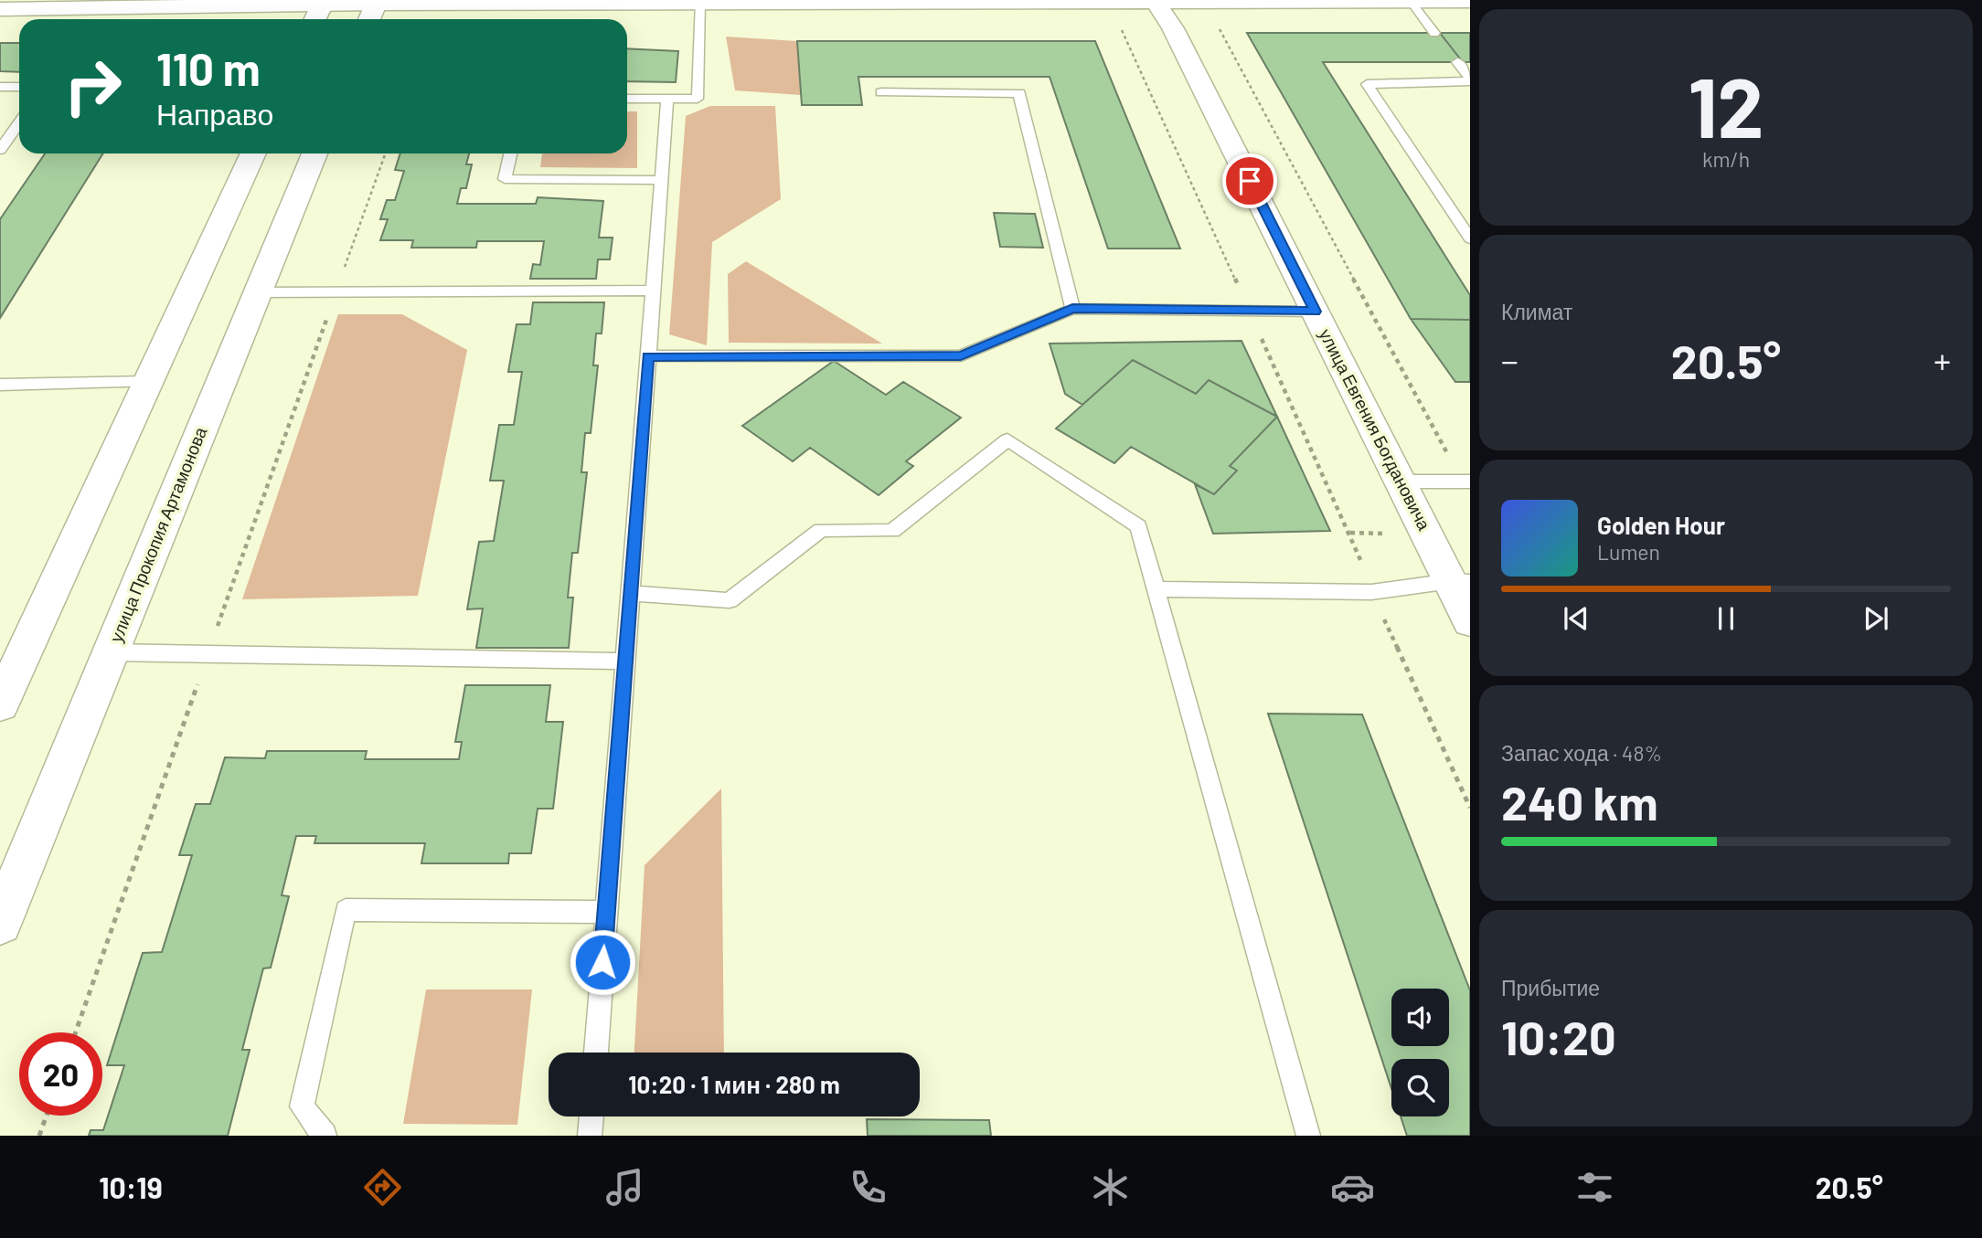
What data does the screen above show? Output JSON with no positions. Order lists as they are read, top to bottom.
{
  "streets": {
    "street": ["улица Евгения Богдановича", "улица Прокопия Артамонова"]
  },
  "page": {
    "tile": [
      ["12", "km/h"],
      "Климат",
      ["Запас хода · 48%", "240 km"],
      ["Прибытие", "10:20"]
    ],
    "turn": ["110 m", "Направо"],
    "heat": ["−", "20.5°", "+"],
    "song": ["Golden Hour", "Lumen"],
    "limit": "20",
    "trip": "10:20 · 1 мин · 280 m",
    "tabs": ["10:19", "20.5°"]
  }
}
